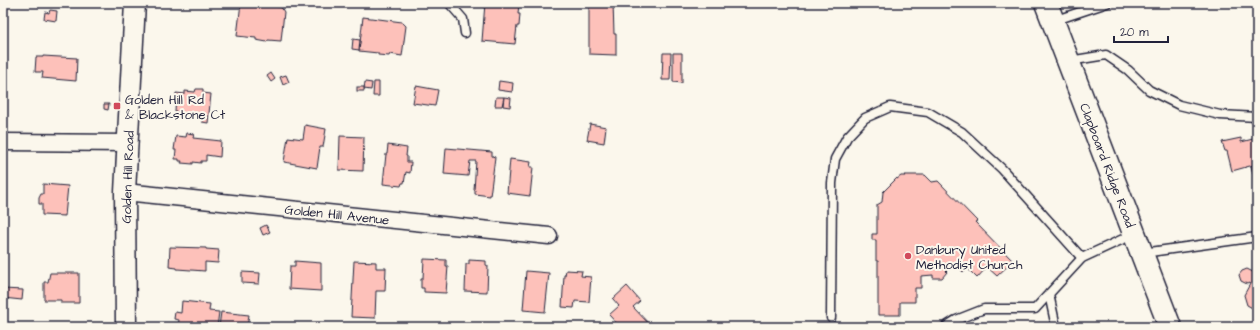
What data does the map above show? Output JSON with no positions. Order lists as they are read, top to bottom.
{
  "streets": {
    "main road": ["Clapboard Ridge Road"],
    "street": ["Golden Hill Road", "Golden Hill Avenue"]
  },
  "crossings": [
    ["Golden Hill Road", "Golden Hill Avenue"]
  ],
  "places": {
    "transit": ["Golden Hill Rd & Blackstone Ct"],
    "other": ["Danbury United Methodist Church"]
  },
  "scale_bar": "20 m"
}
